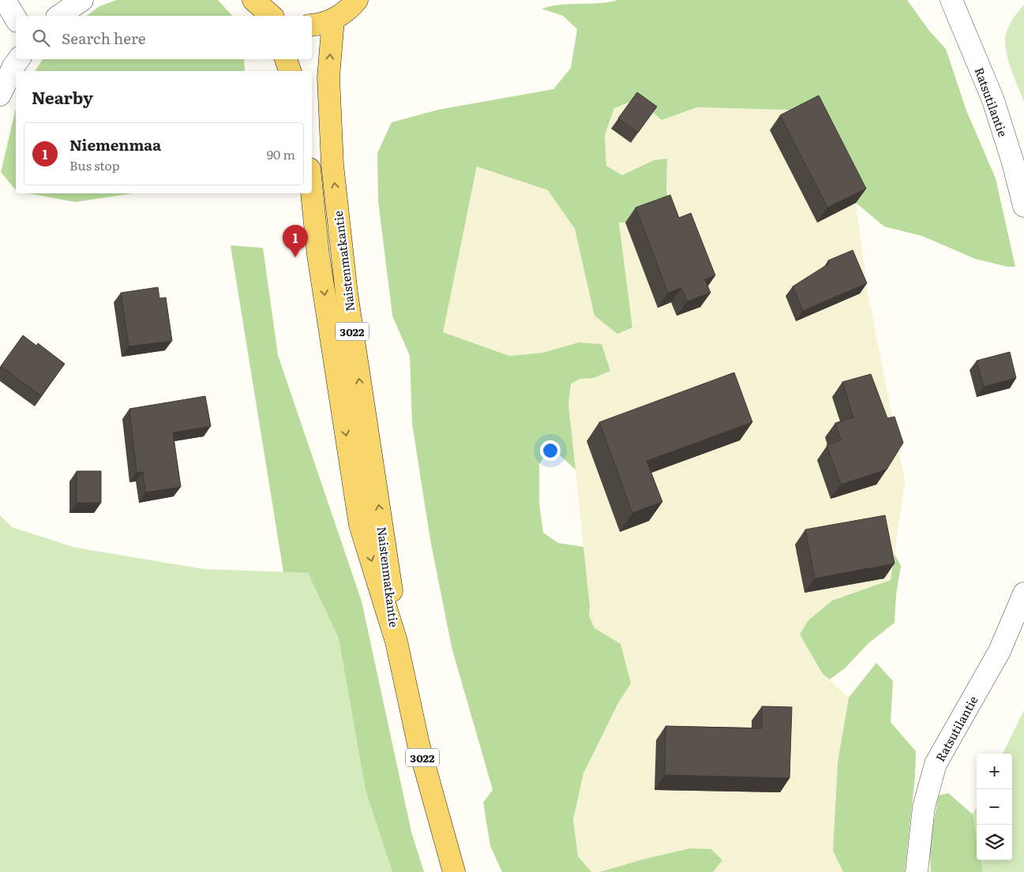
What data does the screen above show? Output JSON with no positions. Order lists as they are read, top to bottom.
{
  "streets": {
    "main road": ["Naistenmatkantie", "3022"],
    "street": ["Ratsutilantie"]
  },
  "page": {
    "search": "Search here",
    "heading": "Nearby",
    "list": [
      {
        "mark": "1",
        "name": "Niemenmaa",
        "note": "Bus stop",
        "value": "90 m"
      }
    ],
    "pins": "1",
    "map_buttons": ["+", "−"]
  }
}
